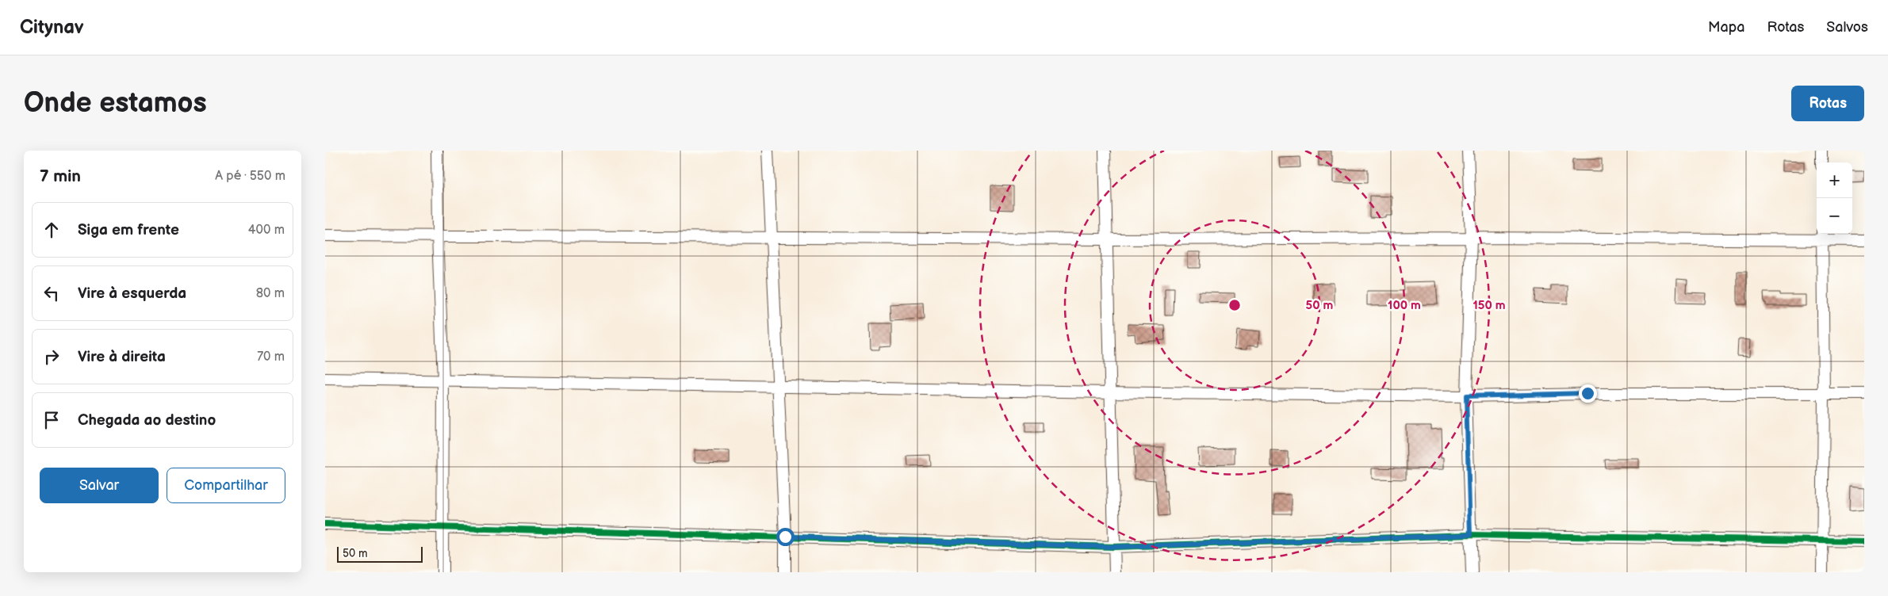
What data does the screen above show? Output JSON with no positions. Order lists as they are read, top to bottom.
{
  "scale_bar": "50 m",
  "page": {
    "header": "Citynav",
    "nav": ["Mapa", "Rotas", "Salvos"],
    "buttons": [
      "Rotas",
      ["Salvar", "Compartilhar"]
    ],
    "title": "Onde estamos",
    "heading": ["7 min", "A pé · 550 m"],
    "map_buttons": ["+", "−"],
    "list": [
      ["Siga em frente", "400 m"],
      ["Vire à esquerda", "80 m"],
      ["Vire à direita", "70 m"],
      "Chegada ao destino"
    ],
    "scale": "50 m"
  },
  "rings": ["50 m", "100 m", "150 m"]
}
